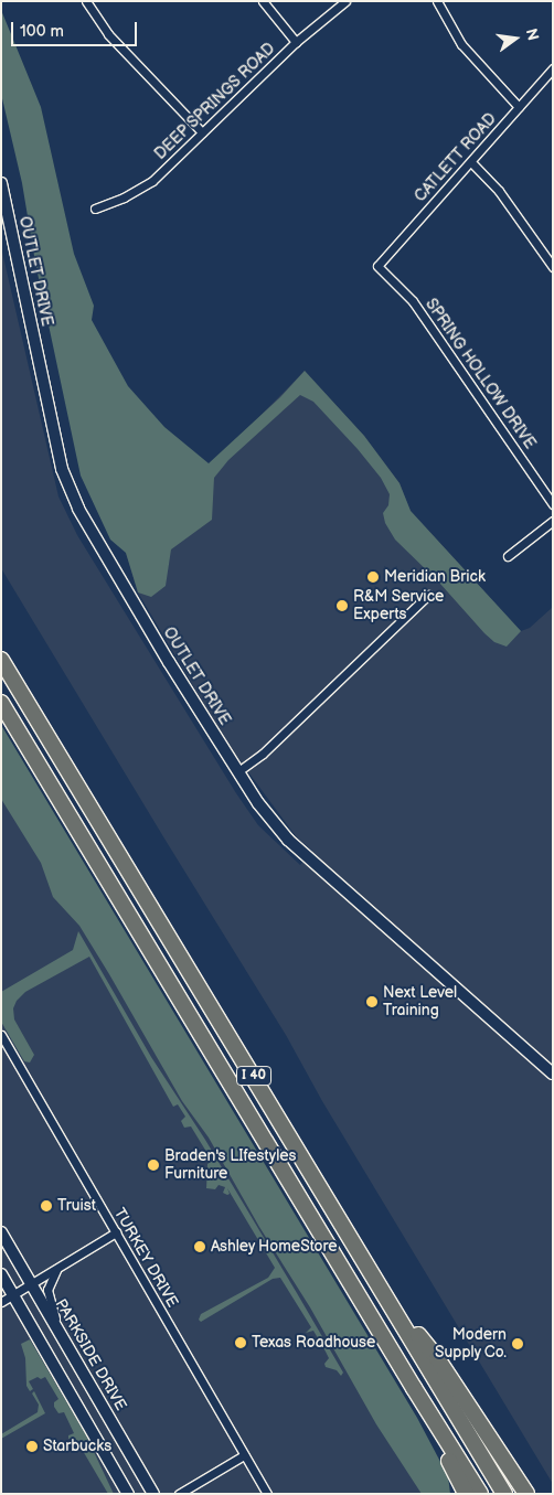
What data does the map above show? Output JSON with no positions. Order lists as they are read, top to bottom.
{
  "streets": {
    "highway": ["I 40"],
    "street": [
      "DEEP SPRINGS ROAD",
      "CATLETT ROAD",
      "OUTLET DRIVE",
      "SPRING HOLLOW DRIVE",
      "TURKEY DRIVE",
      "PARKSIDE DRIVE"
    ]
  },
  "crossings": [
    ["CATLETT ROAD", "SPRING HOLLOW DRIVE"]
  ],
  "places": [
    "Meridian Brick",
    "R&M Service Experts",
    "Next Level Training",
    "Braden's LIfestyles Furniture",
    "Truist",
    "Ashley HomeStore",
    "Texas Roadhouse",
    "Modern Supply Co.",
    "Starbucks"
  ],
  "scale_bar": "100 m",
  "north": "right"
}
